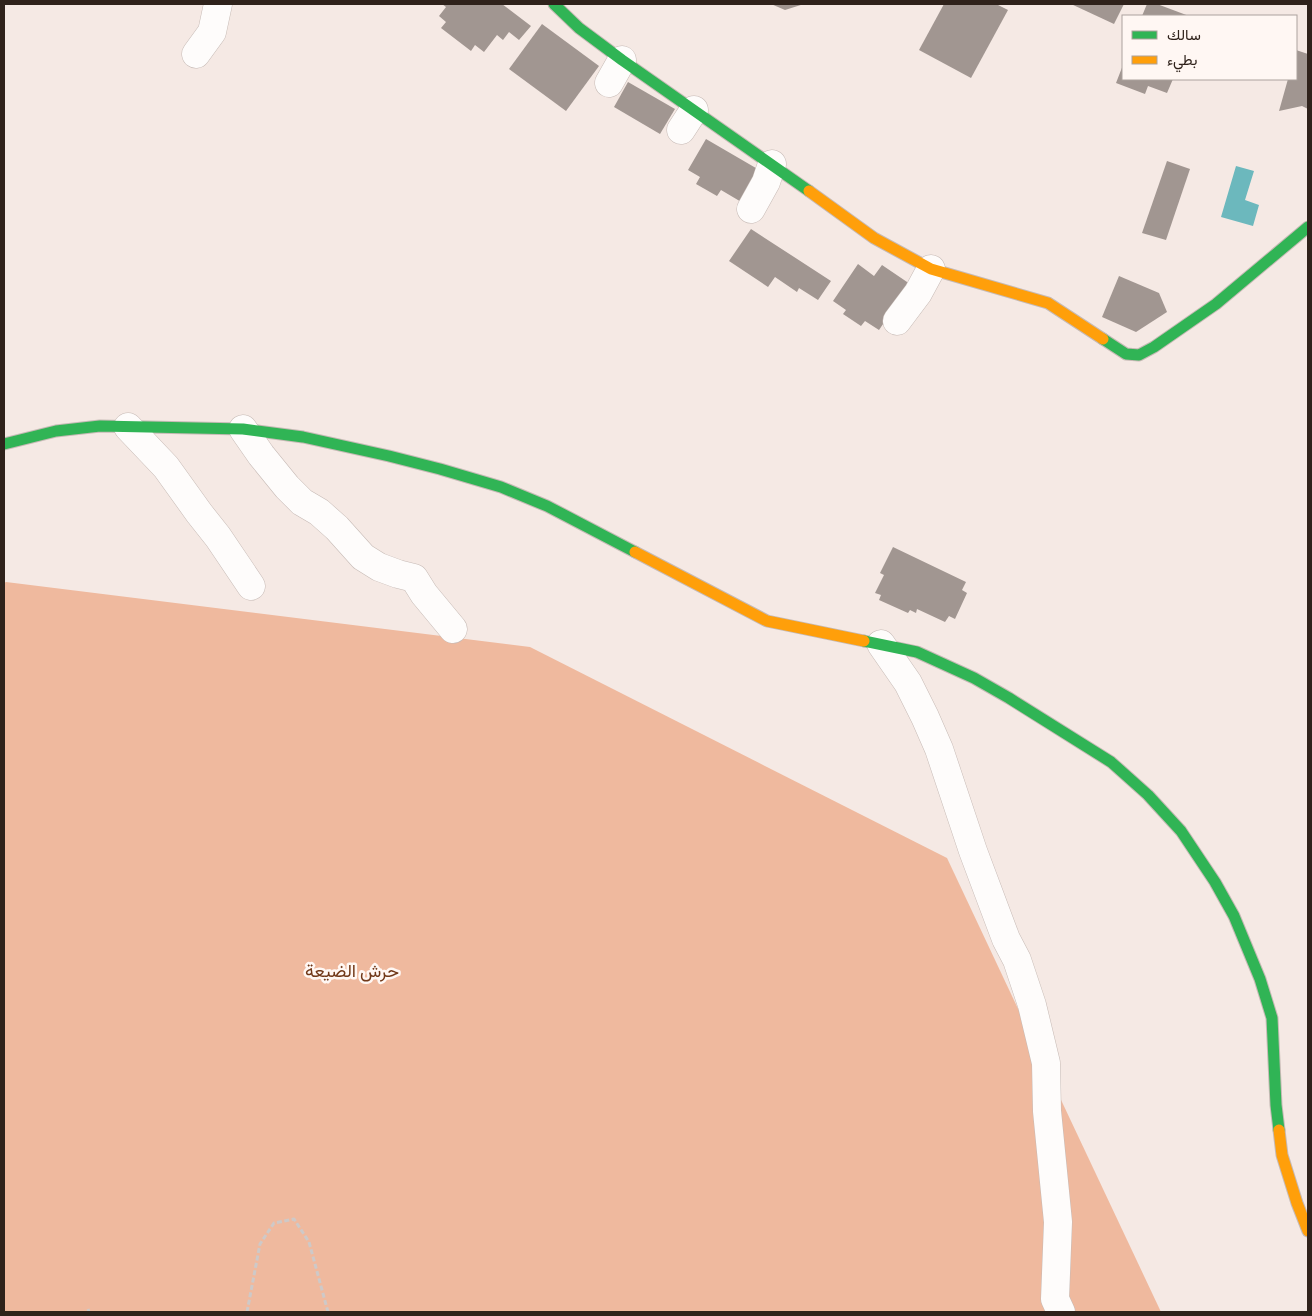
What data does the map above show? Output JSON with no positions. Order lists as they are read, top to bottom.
{
  "parks": ["حرش الضيعة"],
  "legend": ["سالك", "بطيء"]
}
